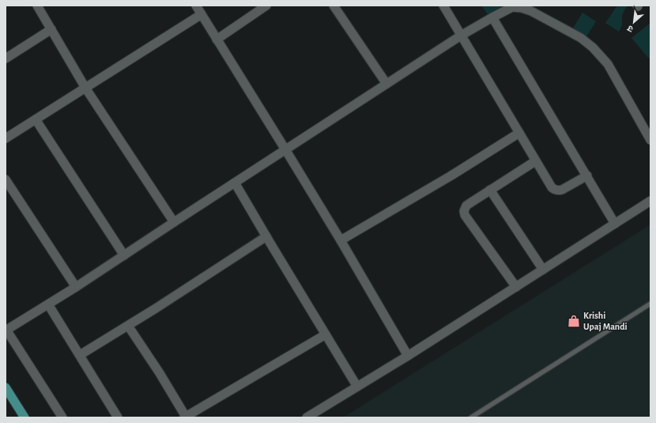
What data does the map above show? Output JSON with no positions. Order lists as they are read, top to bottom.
{
  "places": {
    "shop": ["Krishi Upaj Mandi"]
  },
  "north": "bottom left"
}
